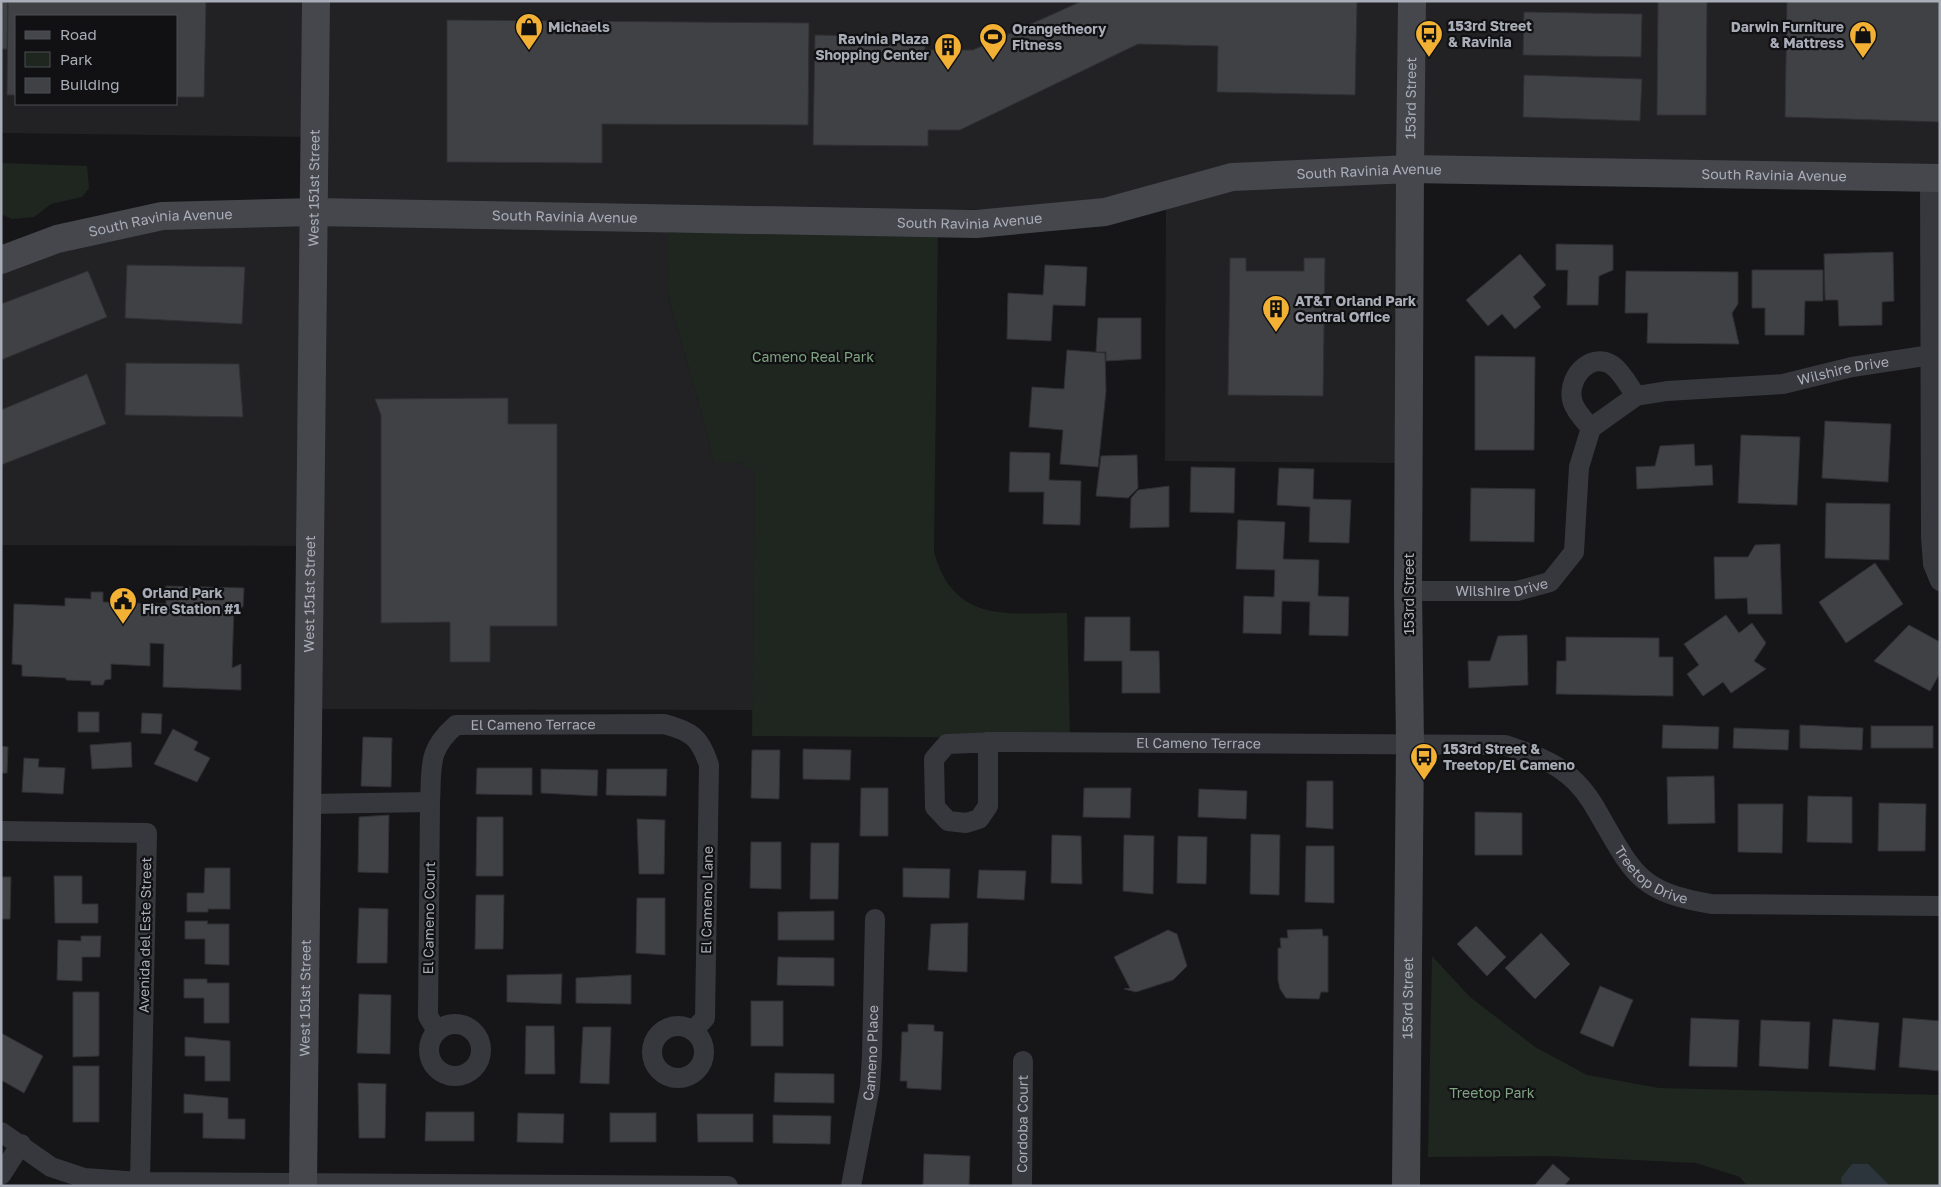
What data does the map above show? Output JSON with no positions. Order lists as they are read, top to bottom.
{
  "streets": {
    "street": [
      "153rd Street",
      "South Ravinia Avenue",
      "West 151st Street",
      "Wilshire Drive",
      "El Cameno Terrace",
      "Treetop Drive",
      "El Cameno Lane",
      "El Cameno Court",
      "Avenida del Este Street",
      "Cameno Place",
      "Cordoba Court"
    ]
  },
  "crossings": [
    ["153rd Street", "South Ravinia Avenue"],
    ["153rd Street", "Wilshire Drive"],
    ["153rd Street", "El Cameno Terrace"],
    ["153rd Street", "Treetop Drive"],
    ["South Ravinia Avenue", "West 151st Street"],
    ["El Cameno Terrace", "Treetop Drive"],
    ["El Cameno Terrace", "El Cameno Lane"],
    ["El Cameno Terrace", "El Cameno Court"]
  ],
  "parks": ["Cameno Real Park", "Treetop Park"],
  "places": {
    "shop": ["Michaels", "Darwin Furniture & Mattress"],
    "bus stop": ["153rd Street & Ravinia", "153rd Street & Treetop/El Cameno"],
    "sports": ["Orangetheory Fitness"],
    "building": ["Ravinia Plaza Shopping Center", "AT&T Orland Park Central Office"],
    "public building": ["Orland Park Fire Station #1"]
  },
  "legend": ["Road", "Park", "Building"]
}
